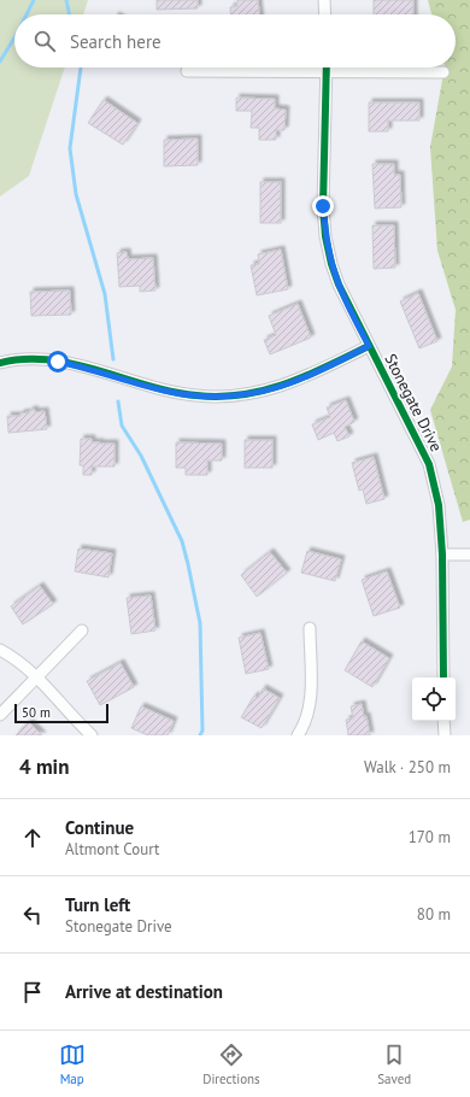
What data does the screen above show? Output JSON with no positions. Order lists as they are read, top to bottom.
{
  "streets": {
    "street": ["Stonegate Drive"]
  },
  "scale_bar": "50 m",
  "page": {
    "search": "Search here",
    "scale": "50 m",
    "heading": ["4 min", "Walk · 250 m"],
    "list": [
      ["Continue", "Altmont Court", "170 m"],
      ["Turn left", "Stonegate Drive", "80 m"],
      "Arrive at destination"
    ],
    "nav": ["Map", "Directions", "Saved"]
  }
}
